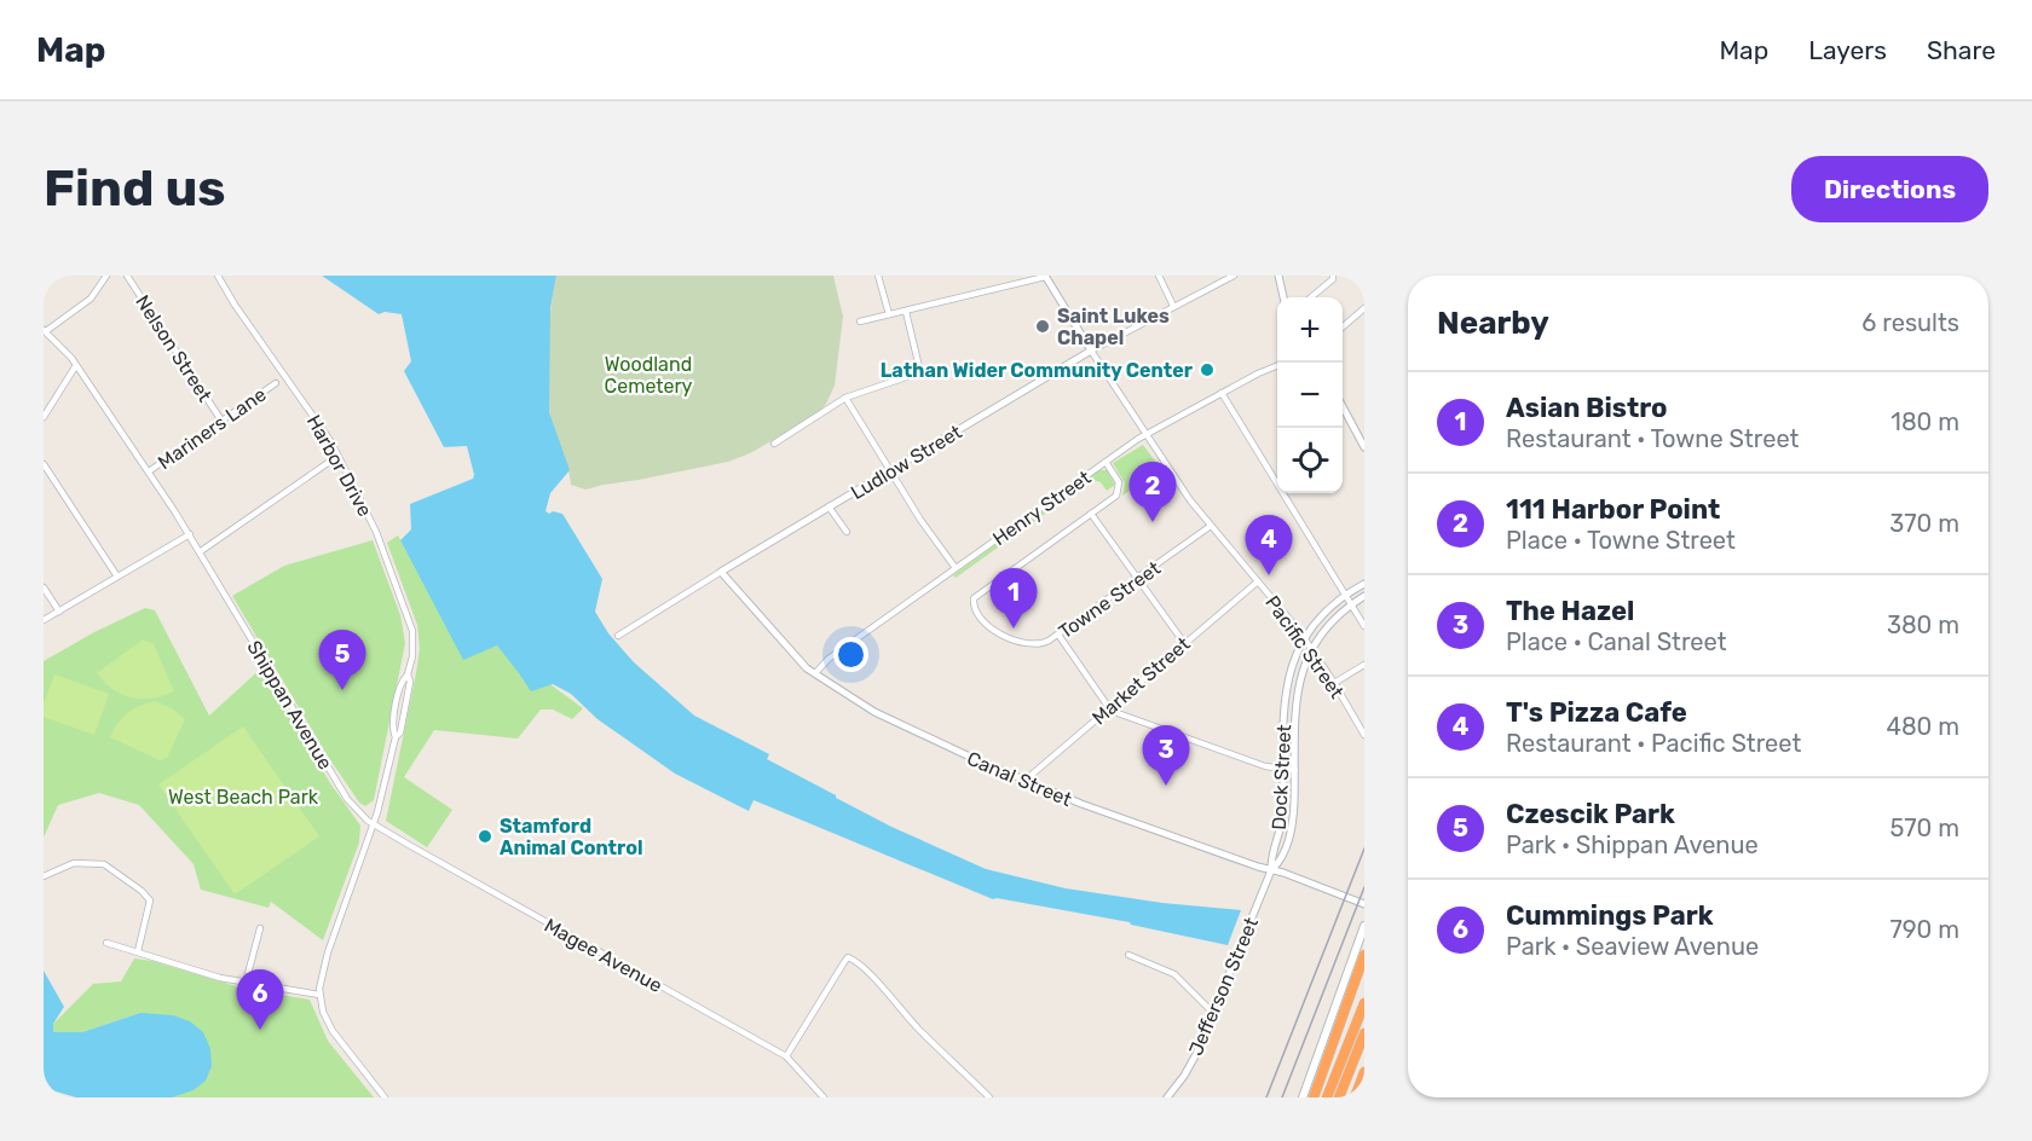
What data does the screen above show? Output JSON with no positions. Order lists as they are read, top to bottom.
{
  "streets": {
    "street": [
      "Nelson Street",
      "Mariners Lane",
      "Ludlow Street",
      "Harbor Drive",
      "Henry Street",
      "Towne Street",
      "Pacific Street",
      "Market Street",
      "Shippan Avenue",
      "Dock Street",
      "Canal Street",
      "Magee Avenue",
      "Jefferson Street"
    ]
  },
  "crossings": [
    ["Nelson Street", "Mariners Lane"],
    ["Mariners Lane", "Shippan Avenue"],
    ["Ludlow Street", "Pacific Street"],
    ["Ludlow Street", "Canal Street"],
    ["Harbor Drive", "Shippan Avenue"],
    ["Harbor Drive", "Magee Avenue"],
    ["Henry Street", "Towne Street"],
    ["Henry Street", "Pacific Street"],
    ["Henry Street", "Canal Street"],
    ["Towne Street", "Pacific Street"],
    ["Pacific Street", "Market Street"],
    ["Pacific Street", "Dock Street"],
    ["Market Street", "Canal Street"],
    ["Shippan Avenue", "Magee Avenue"],
    ["Dock Street", "Canal Street"],
    ["Dock Street", "Jefferson Street"],
    ["Canal Street", "Jefferson Street"]
  ],
  "parks": ["Woodland Cemetery", "West Beach Park"],
  "places": ["Saint Lukes Chapel", "Lathan Wider Community Center", "Stamford Animal Control"],
  "page": {
    "header": "Map",
    "nav": ["Map", "Layers", "Share"],
    "buttons": "Directions",
    "title": "Find us",
    "heading": ["Nearby", "6 results"],
    "map_buttons": ["+", "−"],
    "list": [
      {
        "mark": "1",
        "name": "Asian Bistro",
        "note": "Restaurant · Towne Street",
        "value": "180 m"
      },
      {
        "mark": "2",
        "name": "111 Harbor Point",
        "note": "Place · Towne Street",
        "value": "370 m"
      },
      {
        "mark": "3",
        "name": "The Hazel",
        "note": "Place · Canal Street",
        "value": "380 m"
      },
      {
        "mark": "4",
        "name": "T's Pizza Cafe",
        "note": "Restaurant · Pacific Street",
        "value": "480 m"
      },
      {
        "mark": "5",
        "name": "Czescik Park",
        "note": "Park · Shippan Avenue",
        "value": "570 m"
      },
      {
        "mark": "6",
        "name": "Cummings Park",
        "note": "Park · Seaview Avenue",
        "value": "790 m"
      }
    ],
    "pins": [
      "2",
      "4",
      "1",
      "5",
      "3",
      "6"
    ]
  }
}
